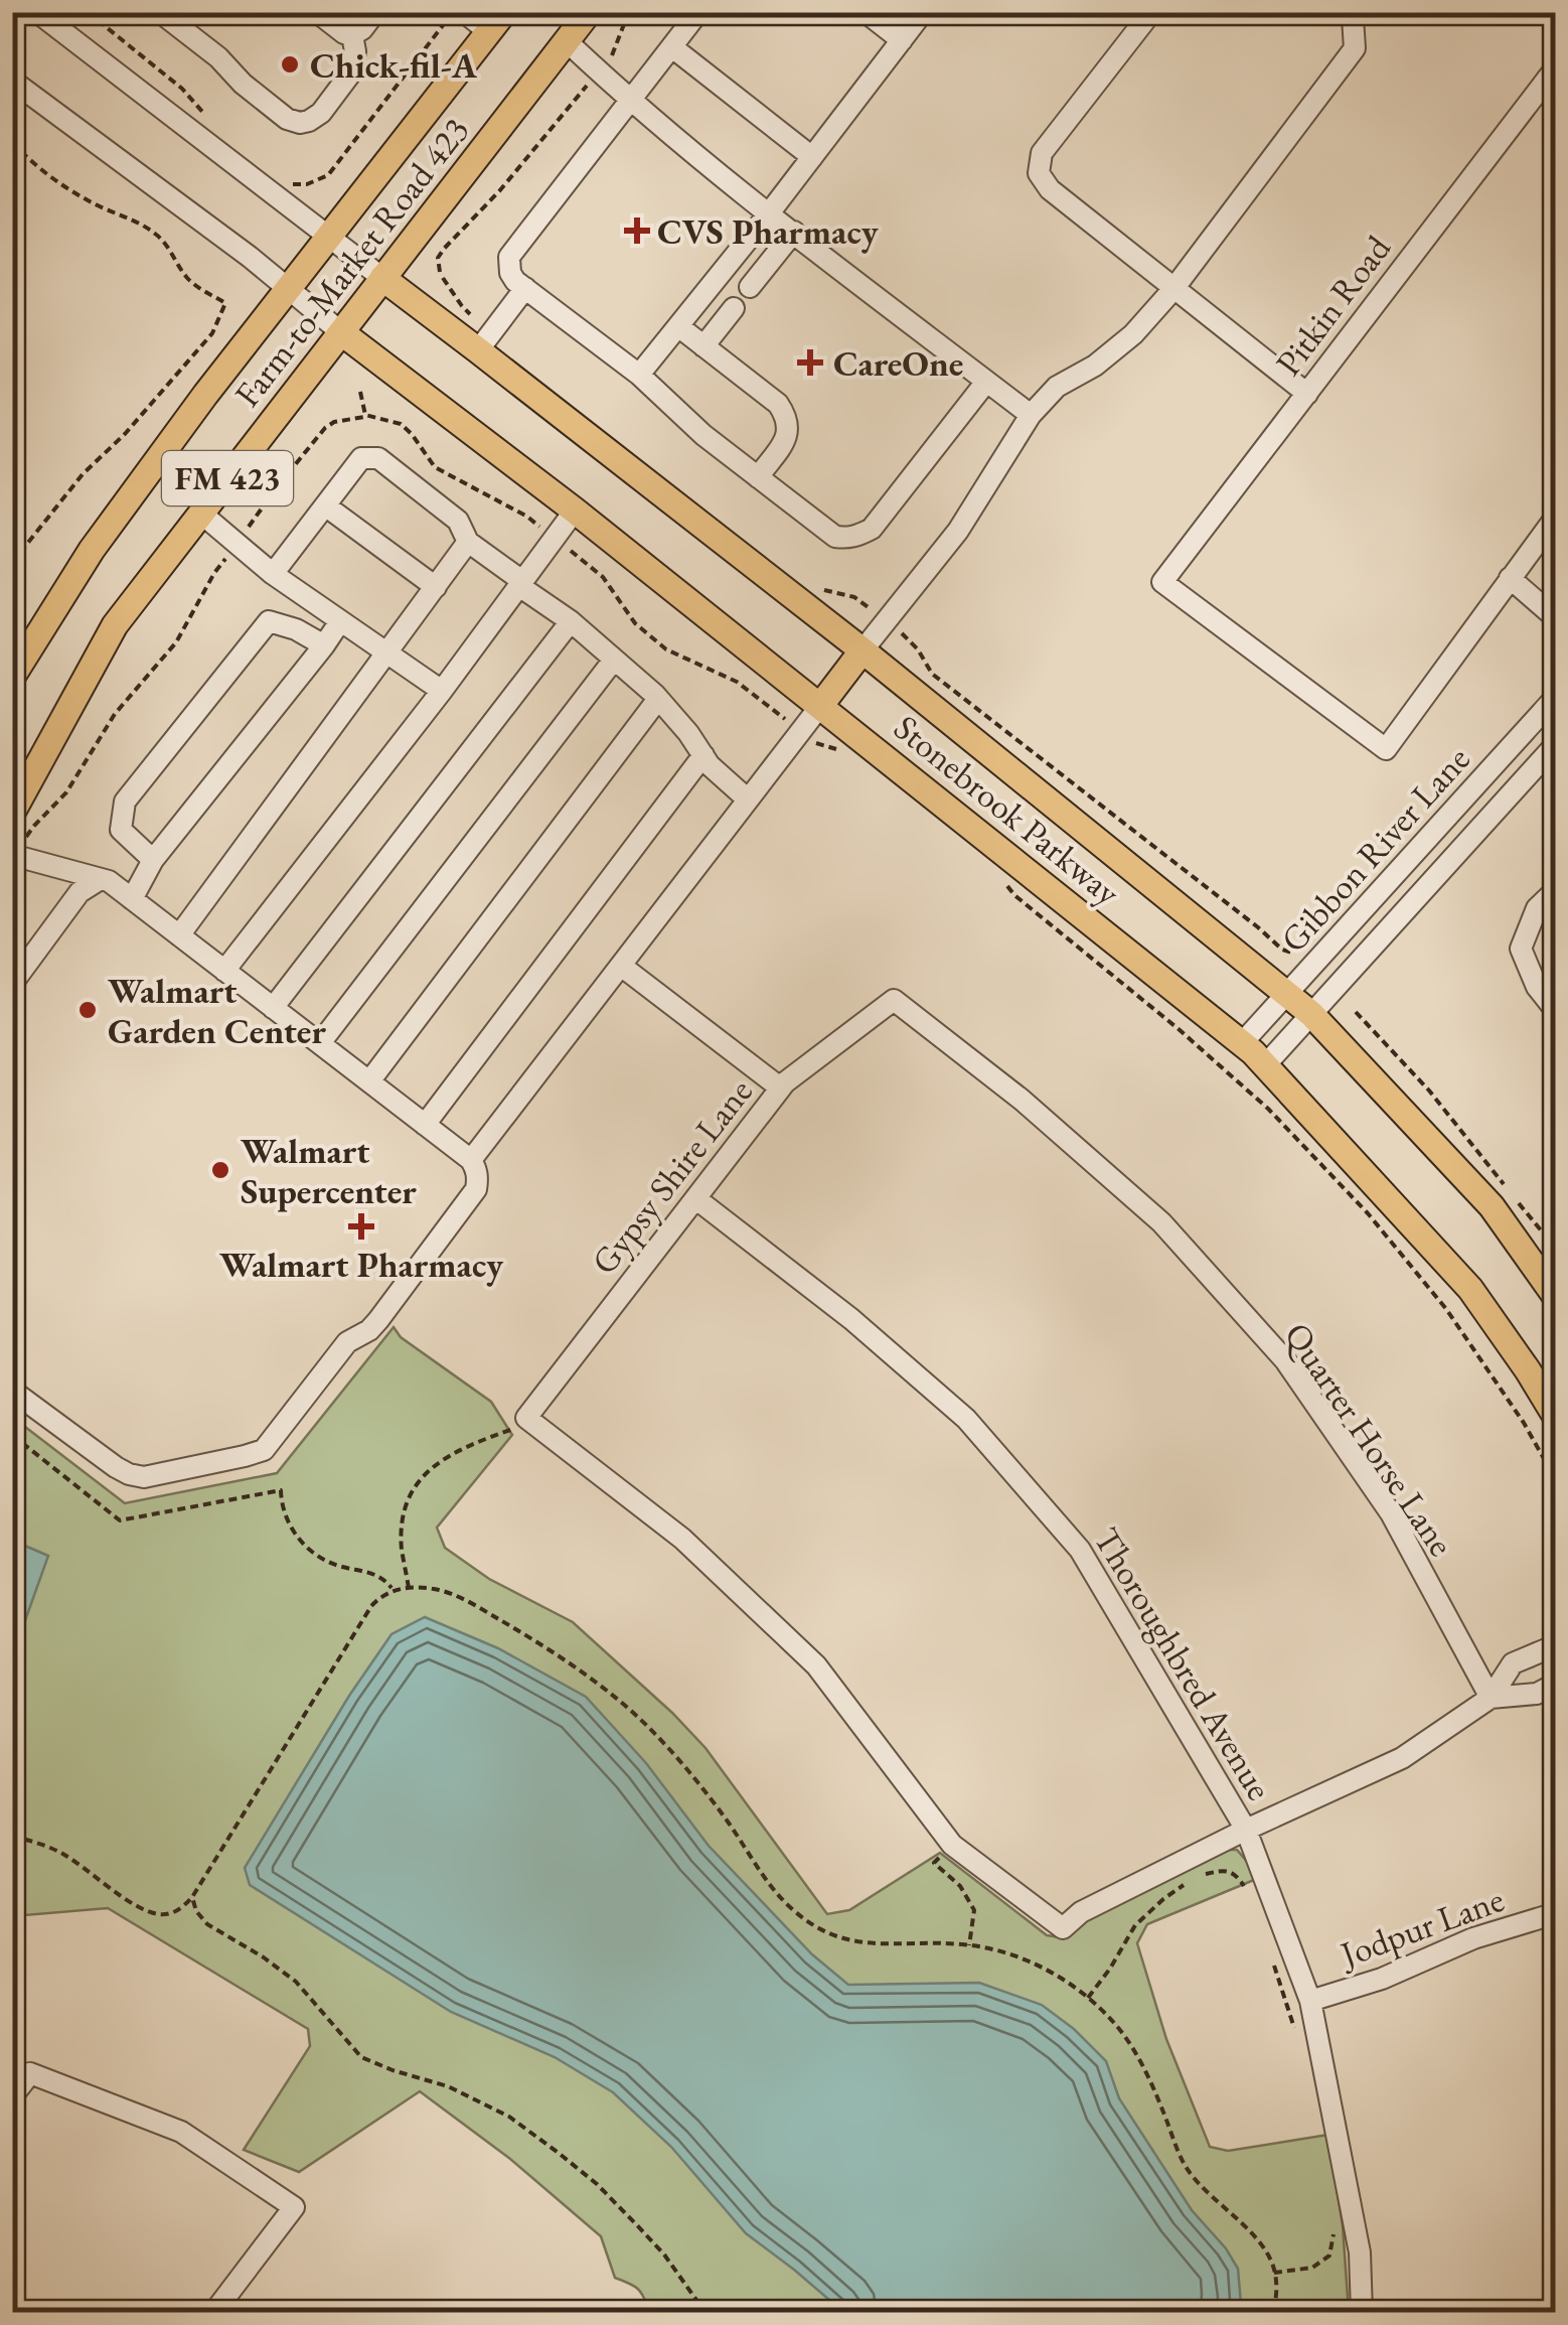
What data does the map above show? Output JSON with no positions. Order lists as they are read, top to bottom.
{
  "streets": {
    "main road": ["Farm-to-Market Road 423", "FM 423", "Stonebrook Parkway"],
    "street": [
      "Pitkin Road",
      "Gibbon River Lane",
      "Gypsy Shire Lane",
      "Quarter Horse Lane",
      "Thoroughbred Avenue",
      "Jodpur Lane"
    ]
  },
  "crossings": [
    ["Farm-to-Market Road 423", "Stonebrook Parkway"],
    ["Stonebrook Parkway", "Gibbon River Lane"],
    ["Gypsy Shire Lane", "Quarter Horse Lane"],
    ["Gypsy Shire Lane", "Thoroughbred Avenue"],
    ["Thoroughbred Avenue", "Jodpur Lane"]
  ],
  "places": {
    "other": ["Chick-fil-A", "Walmart Garden Center", "Walmart Supercenter"],
    "health": ["CVS Pharmacy", "CareOne", "Walmart Pharmacy"]
  }
}
